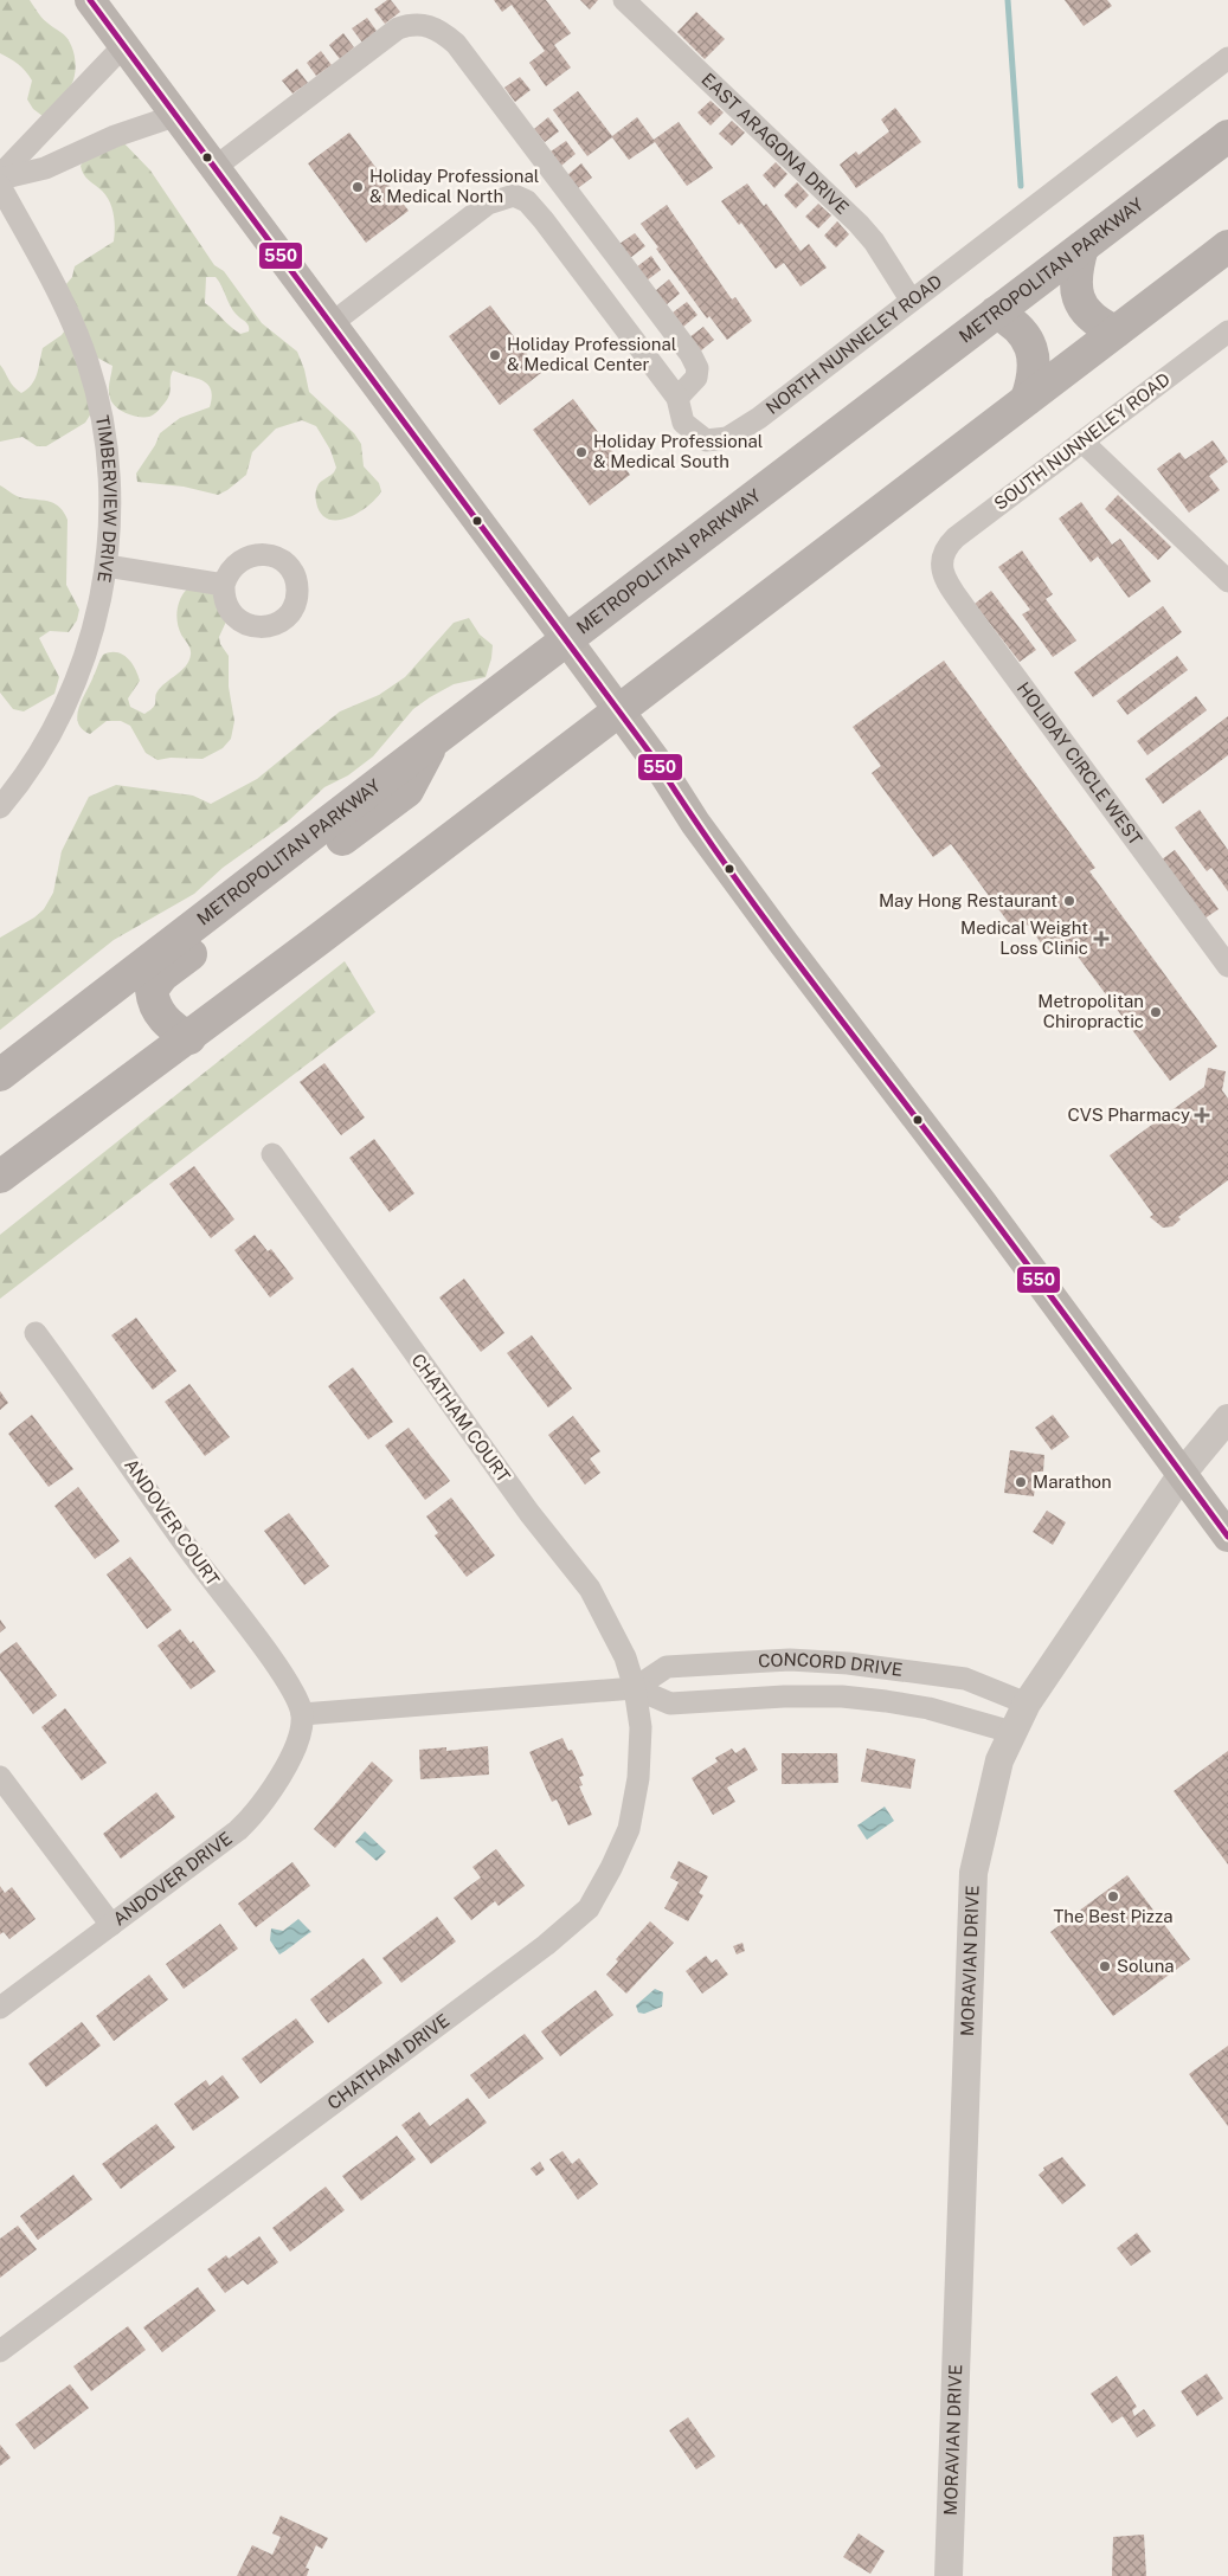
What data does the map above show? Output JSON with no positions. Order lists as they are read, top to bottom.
{
  "streets": {
    "main road": ["METROPOLITAN PARKWAY"],
    "street": [
      "EAST ARAGONA DRIVE",
      "NORTH NUNNELEY ROAD",
      "SOUTH NUNNELEY ROAD",
      "TIMBERVIEW DRIVE",
      "HOLIDAY CIRCLE WEST",
      "CHATHAM COURT",
      "ANDOVER COURT",
      "CONCORD DRIVE",
      "ANDOVER DRIVE",
      "MORAVIAN DRIVE",
      "CHATHAM DRIVE"
    ]
  },
  "crossings": [
    ["EAST ARAGONA DRIVE", "NORTH NUNNELEY ROAD"],
    ["SOUTH NUNNELEY ROAD", "HOLIDAY CIRCLE WEST"],
    ["CHATHAM COURT", "CONCORD DRIVE"],
    ["CHATHAM COURT", "CHATHAM DRIVE"],
    ["ANDOVER COURT", "CONCORD DRIVE"],
    ["ANDOVER COURT", "ANDOVER DRIVE"],
    ["CONCORD DRIVE", "ANDOVER DRIVE"],
    ["CONCORD DRIVE", "MORAVIAN DRIVE"],
    ["CONCORD DRIVE", "CHATHAM DRIVE"]
  ],
  "places": {
    "other": [
      "Holiday Professional & Medical North",
      "Holiday Professional & Medical Center",
      "Holiday Professional & Medical South",
      "May Hong Restaurant",
      "Metropolitan Chiropractic",
      "Marathon",
      "The Best Pizza",
      "Soluna"
    ],
    "health": ["Medical Weight Loss Clinic", "CVS Pharmacy"]
  },
  "lines": ["transit line 550"]
}
